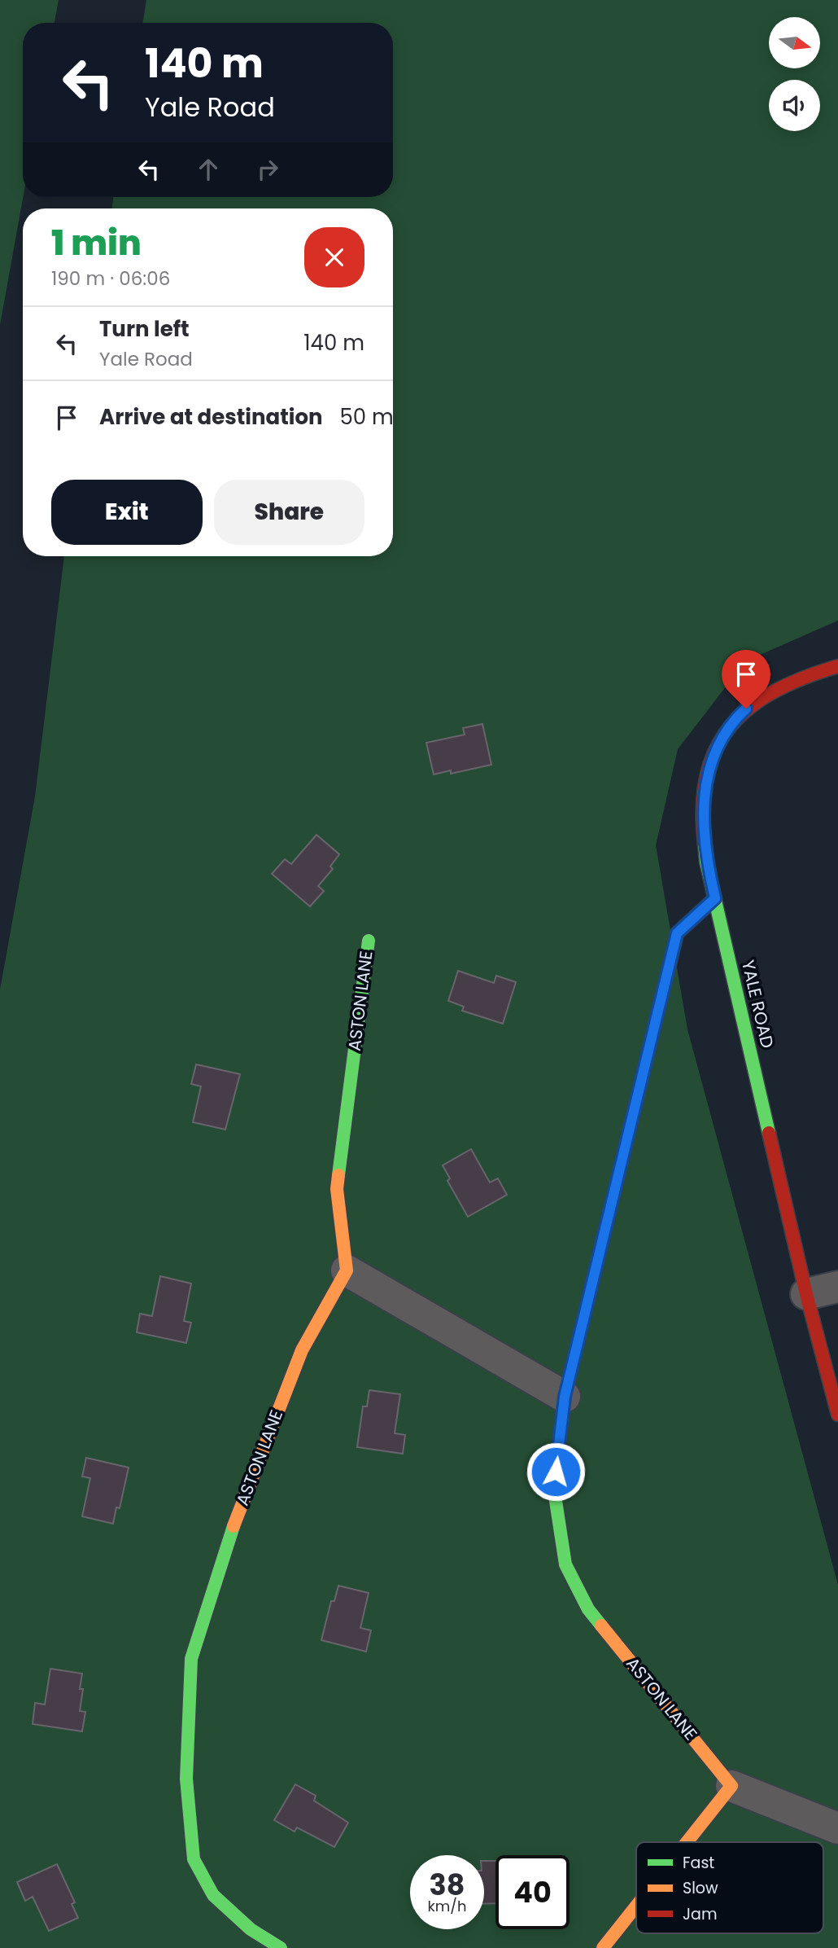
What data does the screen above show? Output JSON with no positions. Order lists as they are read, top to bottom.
{
  "streets": {
    "street": ["ASTON LANE", "YALE ROAD"]
  },
  "crossings": [
    ["ASTON LANE", "YALE ROAD"]
  ],
  "legend": ["Fast", "Slow", "Jam"],
  "north": "right",
  "page": {
    "turn": ["140 m", "Yale Road"],
    "heading": ["1 min", "190 m · 06:06"],
    "list": [
      {
        "name": "Turn left",
        "note": "Yale Road",
        "value": "140 m"
      },
      {
        "name": "Arrive at destination",
        "value": "50 m"
      }
    ],
    "buttons": ["Exit", "Share"],
    "speed": "38 km/h",
    "limit": "40"
  }
}
